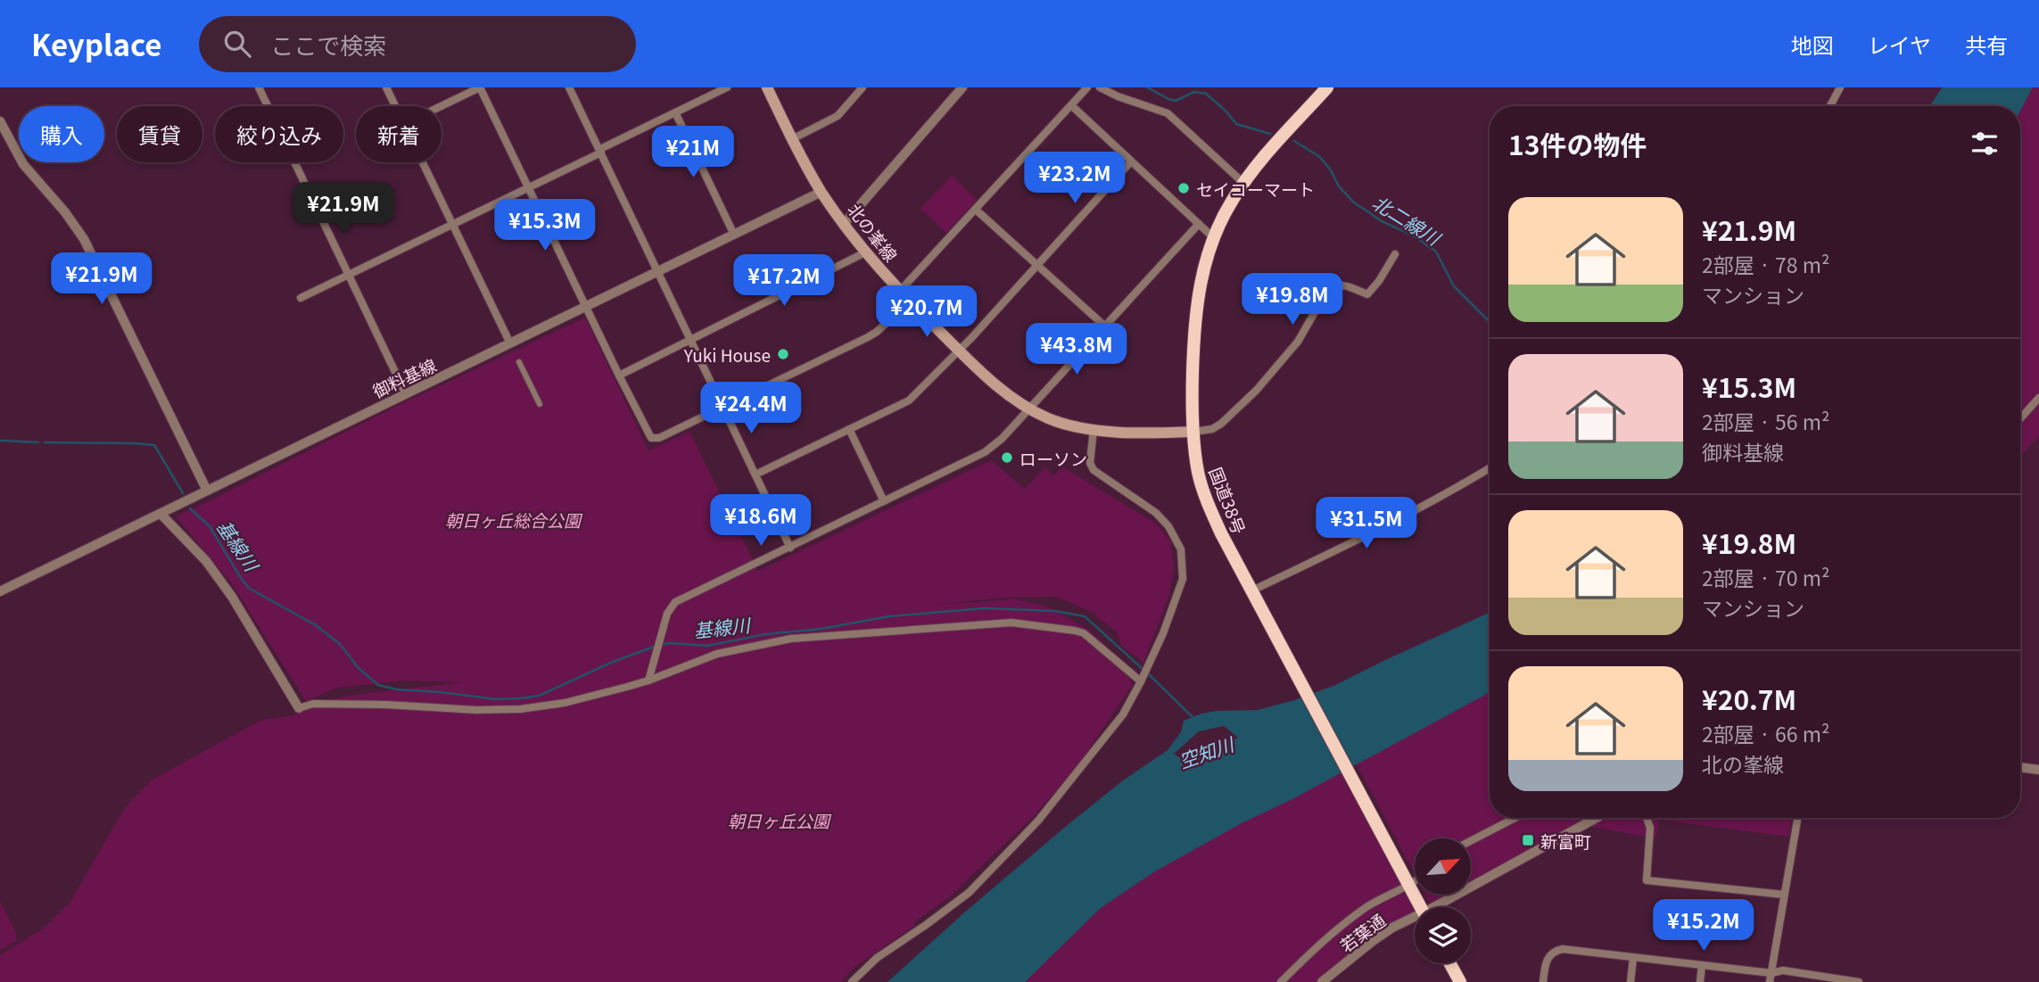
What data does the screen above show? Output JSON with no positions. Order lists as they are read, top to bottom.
{
  "streets": {
    "highway": ["国道38号"],
    "main road": ["北の峯線"],
    "street": ["御料基線", "若葉通"]
  },
  "crossings": [
    ["北の峯線", "御料基線"],
    ["北の峯線", "国道38号"]
  ],
  "water": ["北二線川", "基線川", "空知川"],
  "parks": ["朝日ヶ丘総合公園", "朝日ヶ丘公園"],
  "places": {
    "other": ["セイコーマート", "Yuki House", "ローソン"],
    "transit": ["新富町"]
  },
  "north": "top right",
  "page": {
    "header": "Keyplace",
    "search": "ここで検索",
    "nav": ["地図", "レイヤ", "共有"],
    "chip": [
      "購入",
      "賃貸",
      "絞り込み",
      "新着"
    ],
    "heading": "13件の物件",
    "price": [
      "¥21M",
      "¥23.2M",
      "¥21.9M",
      "¥15.3M",
      "¥21.9M",
      "¥17.2M",
      "¥19.8M",
      "¥20.7M",
      "¥43.8M",
      "¥24.4M",
      "¥18.6M",
      "¥31.5M",
      "¥15.2M"
    ],
    "list": [
      {
        "name": "¥21.9M",
        "note": "2部屋 · 78 m² · マンション"
      },
      {
        "name": "¥15.3M",
        "note": "2部屋 · 56 m² · 御料基線"
      },
      {
        "name": "¥19.8M",
        "note": "2部屋 · 70 m² · マンション"
      },
      {
        "name": "¥20.7M",
        "note": "2部屋 · 66 m² · 北の峯線"
      }
    ]
  }
}
